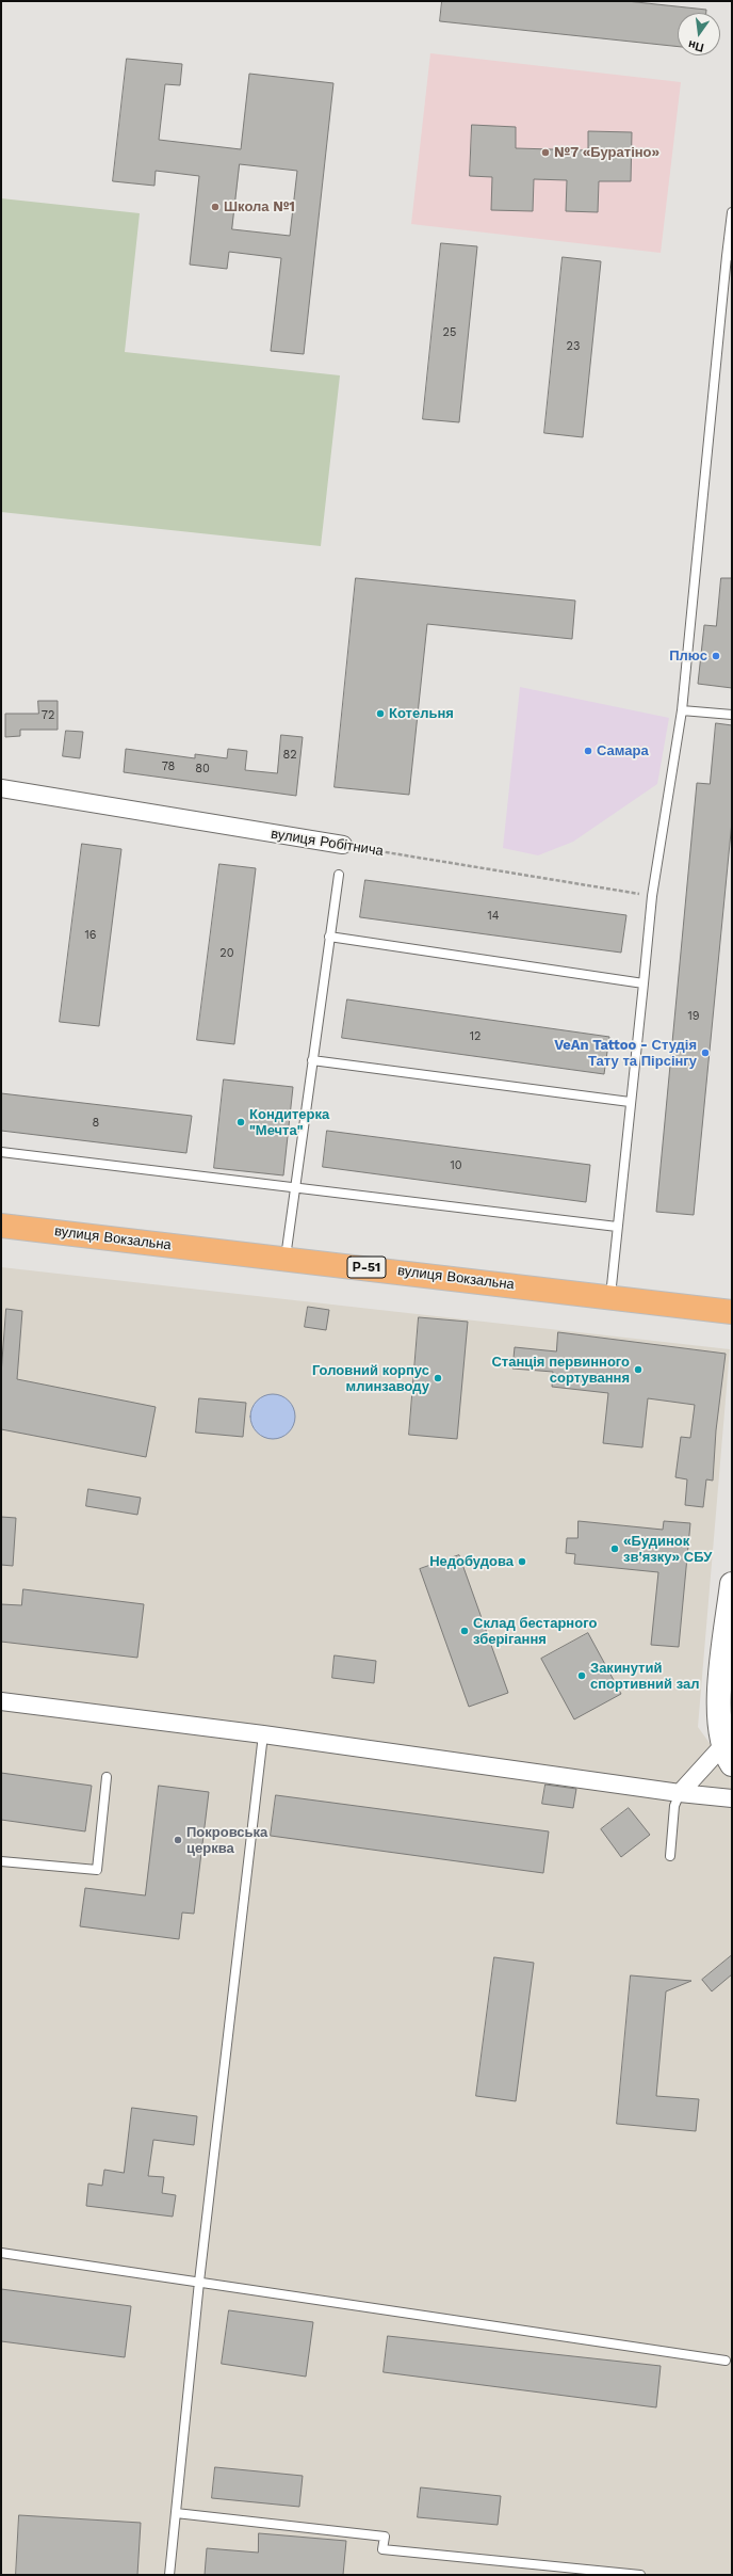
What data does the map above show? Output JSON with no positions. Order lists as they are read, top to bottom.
{
  "streets": {
    "main road": ["вулиця Вокзальна", "Р-51"],
    "street": ["вулиця Робітнича"]
  },
  "places": [
    "№7 «Буратіно»",
    "Школа №1",
    "Плюс",
    "Котельня",
    "Самара",
    "VeAn Tattoo - Студія Тату та Пірсінгу",
    "Кондитерка \"Мечта\"",
    "Станція первинного сортування",
    "Головний корпус млинзаводу",
    "«Будинок зв'язку» СБУ",
    "Недобудова",
    "Склад бестарного зберігання",
    "Закинутий спортивний зал",
    "Покровська церква"
  ],
  "house_numbers": [
    "25",
    "23",
    "72",
    "82",
    "78",
    "80",
    "14",
    "16",
    "20",
    "19",
    "12",
    "8",
    "10"
  ],
  "north": "bottom"
}
